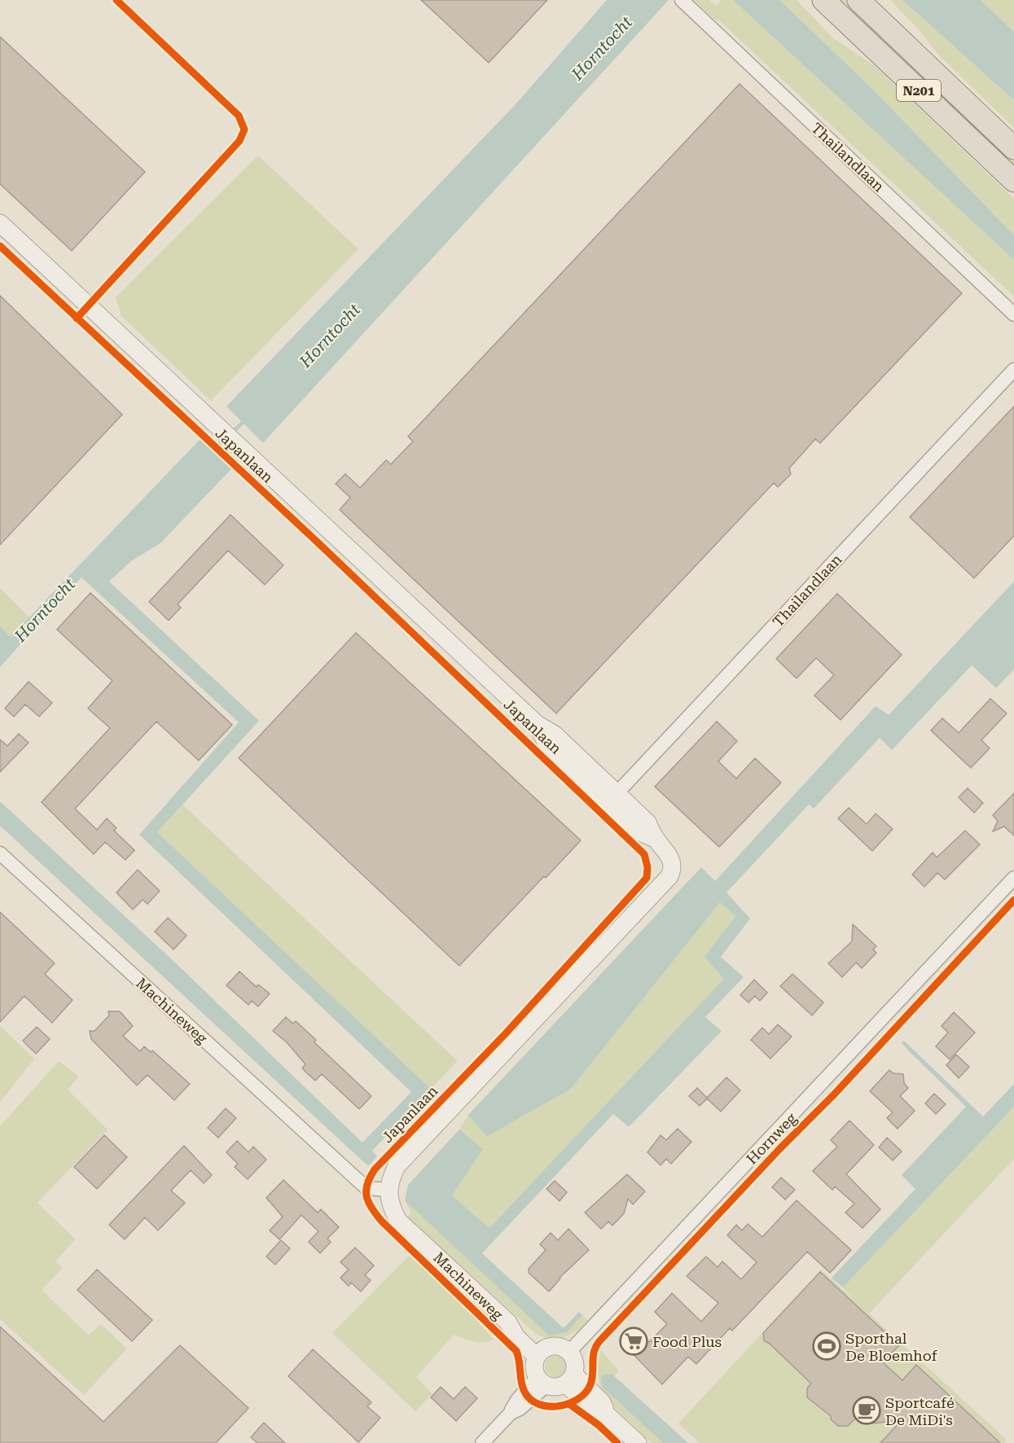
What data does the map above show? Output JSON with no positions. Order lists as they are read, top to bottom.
{
  "streets": {
    "highway": ["N201"],
    "street": [
      "Thailandlaan",
      "Japanlaan",
      "Machineweg",
      "Hornweg"
    ]
  },
  "crossings": [
    ["Thailandlaan", "Japanlaan"],
    ["Japanlaan", "Machineweg"],
    ["Machineweg", "Hornweg"]
  ],
  "water": ["Horntocht"],
  "places": {
    "supermarket": ["Food Plus"],
    "sports": ["Sporthal De Bloemhof"],
    "cafe": ["Sportcafé De MiDi's"]
  }
}
